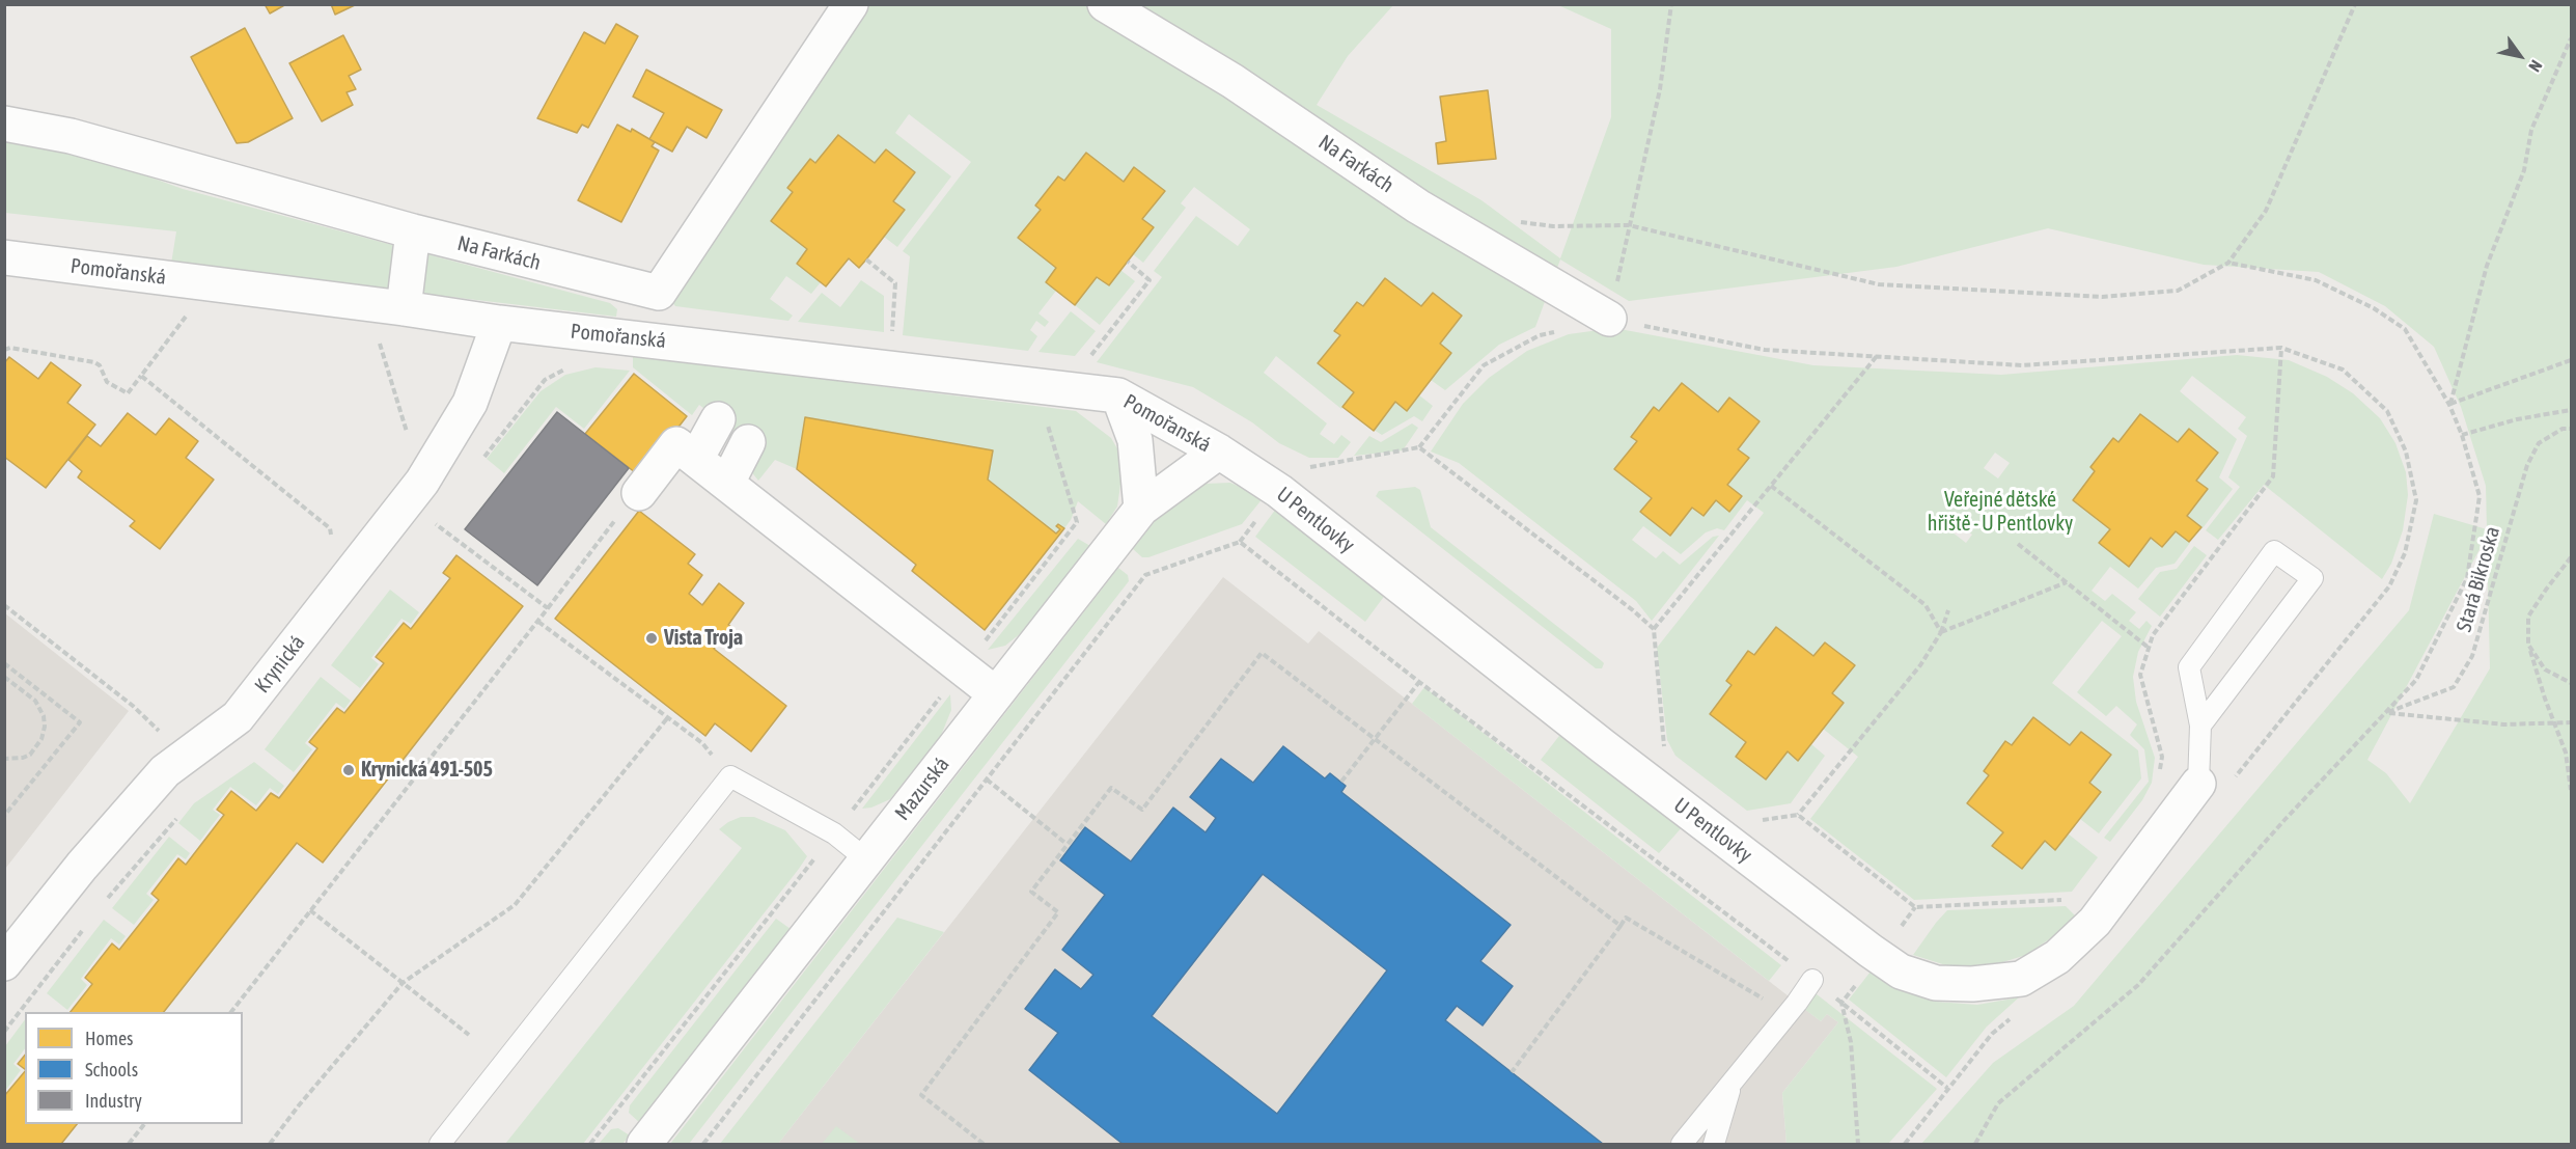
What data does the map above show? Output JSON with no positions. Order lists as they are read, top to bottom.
{
  "streets": {
    "street": [
      "Na Farkách",
      "Pomořanská",
      "U Pentlovky",
      "Krynická",
      "Mazurská"
    ],
    "path": ["Stará Bikroska"]
  },
  "crossings": [
    ["Pomořanská", "U Pentlovky"],
    ["Pomořanská", "Krynická"],
    ["Pomořanská", "Mazurská"],
    ["U Pentlovky", "Mazurská"]
  ],
  "parks": ["Veřejné dětské hřiště - U Pentlovky"],
  "places": ["Vista Troja", "Krynická 491-505"],
  "legend": ["Homes", "Schools", "Industry"],
  "north": "bottom right"
}
